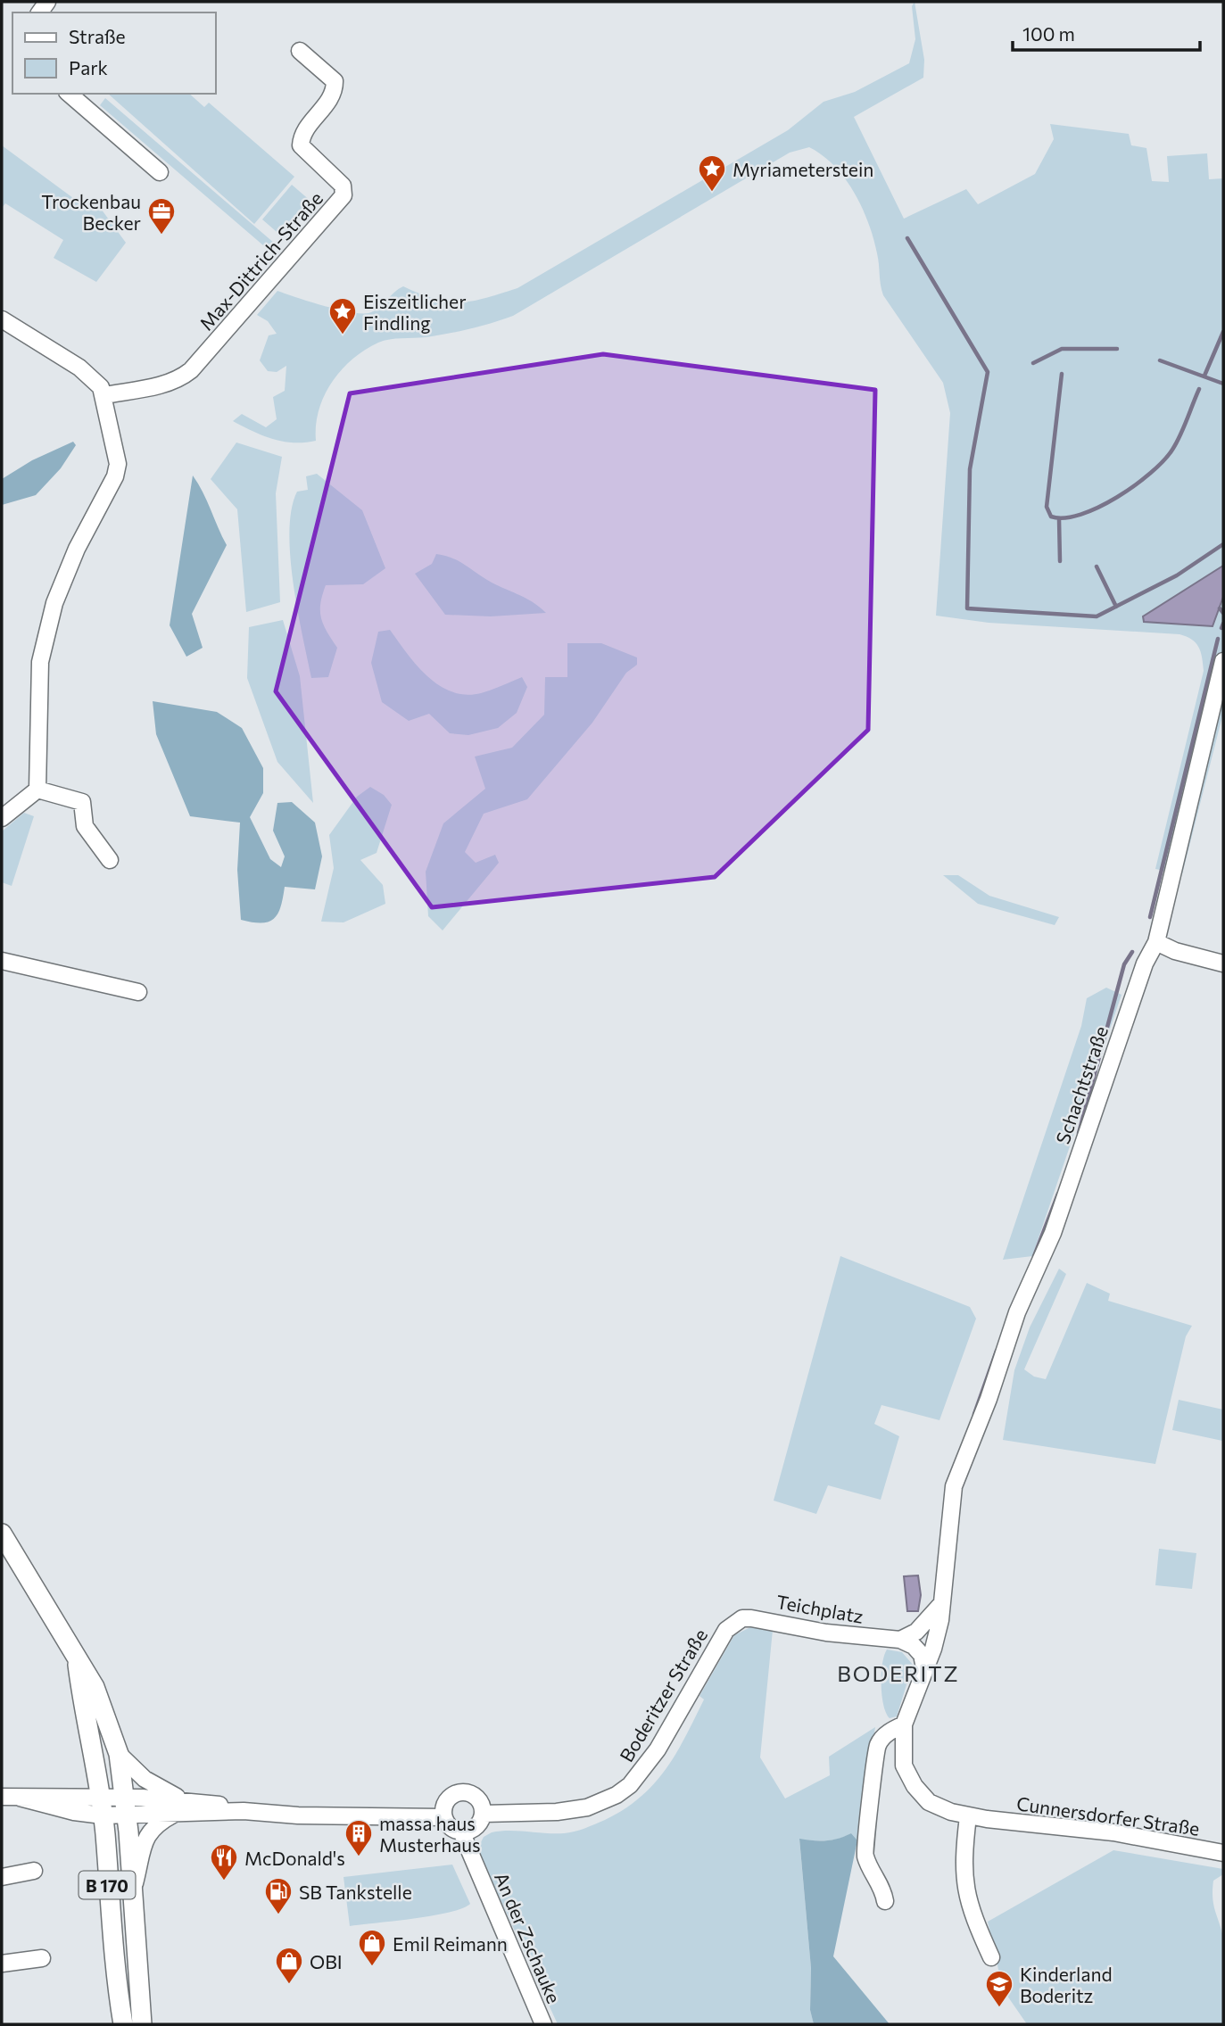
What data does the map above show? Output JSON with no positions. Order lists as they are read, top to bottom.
{
  "streets": {
    "main road": ["B 170"],
    "street": [
      "Max-Dittrich-Straße",
      "Schachtstraße",
      "Teichplatz",
      "Boderitzer Straße",
      "Cunnersdorfer Straße",
      "An der Zschauke"
    ]
  },
  "crossings": [
    ["Teichplatz", "Boderitzer Straße"],
    ["Boderitzer Straße", "An der Zschauke"]
  ],
  "districts": ["BODERITZ"],
  "places": {
    "place": ["Myriameterstein", "Eiszeitlicher Findling"],
    "office": ["Trockenbau Becker"],
    "building": ["massa haus Musterhaus"],
    "restaurant": ["McDonald's"],
    "fuel station": ["SB Tankstelle"],
    "shop": ["Emil Reimann", "OBI"],
    "school or university": ["Kinderland Boderitz"]
  },
  "legend": ["Straße", "Park"],
  "scale_bar": "100 m"
}
